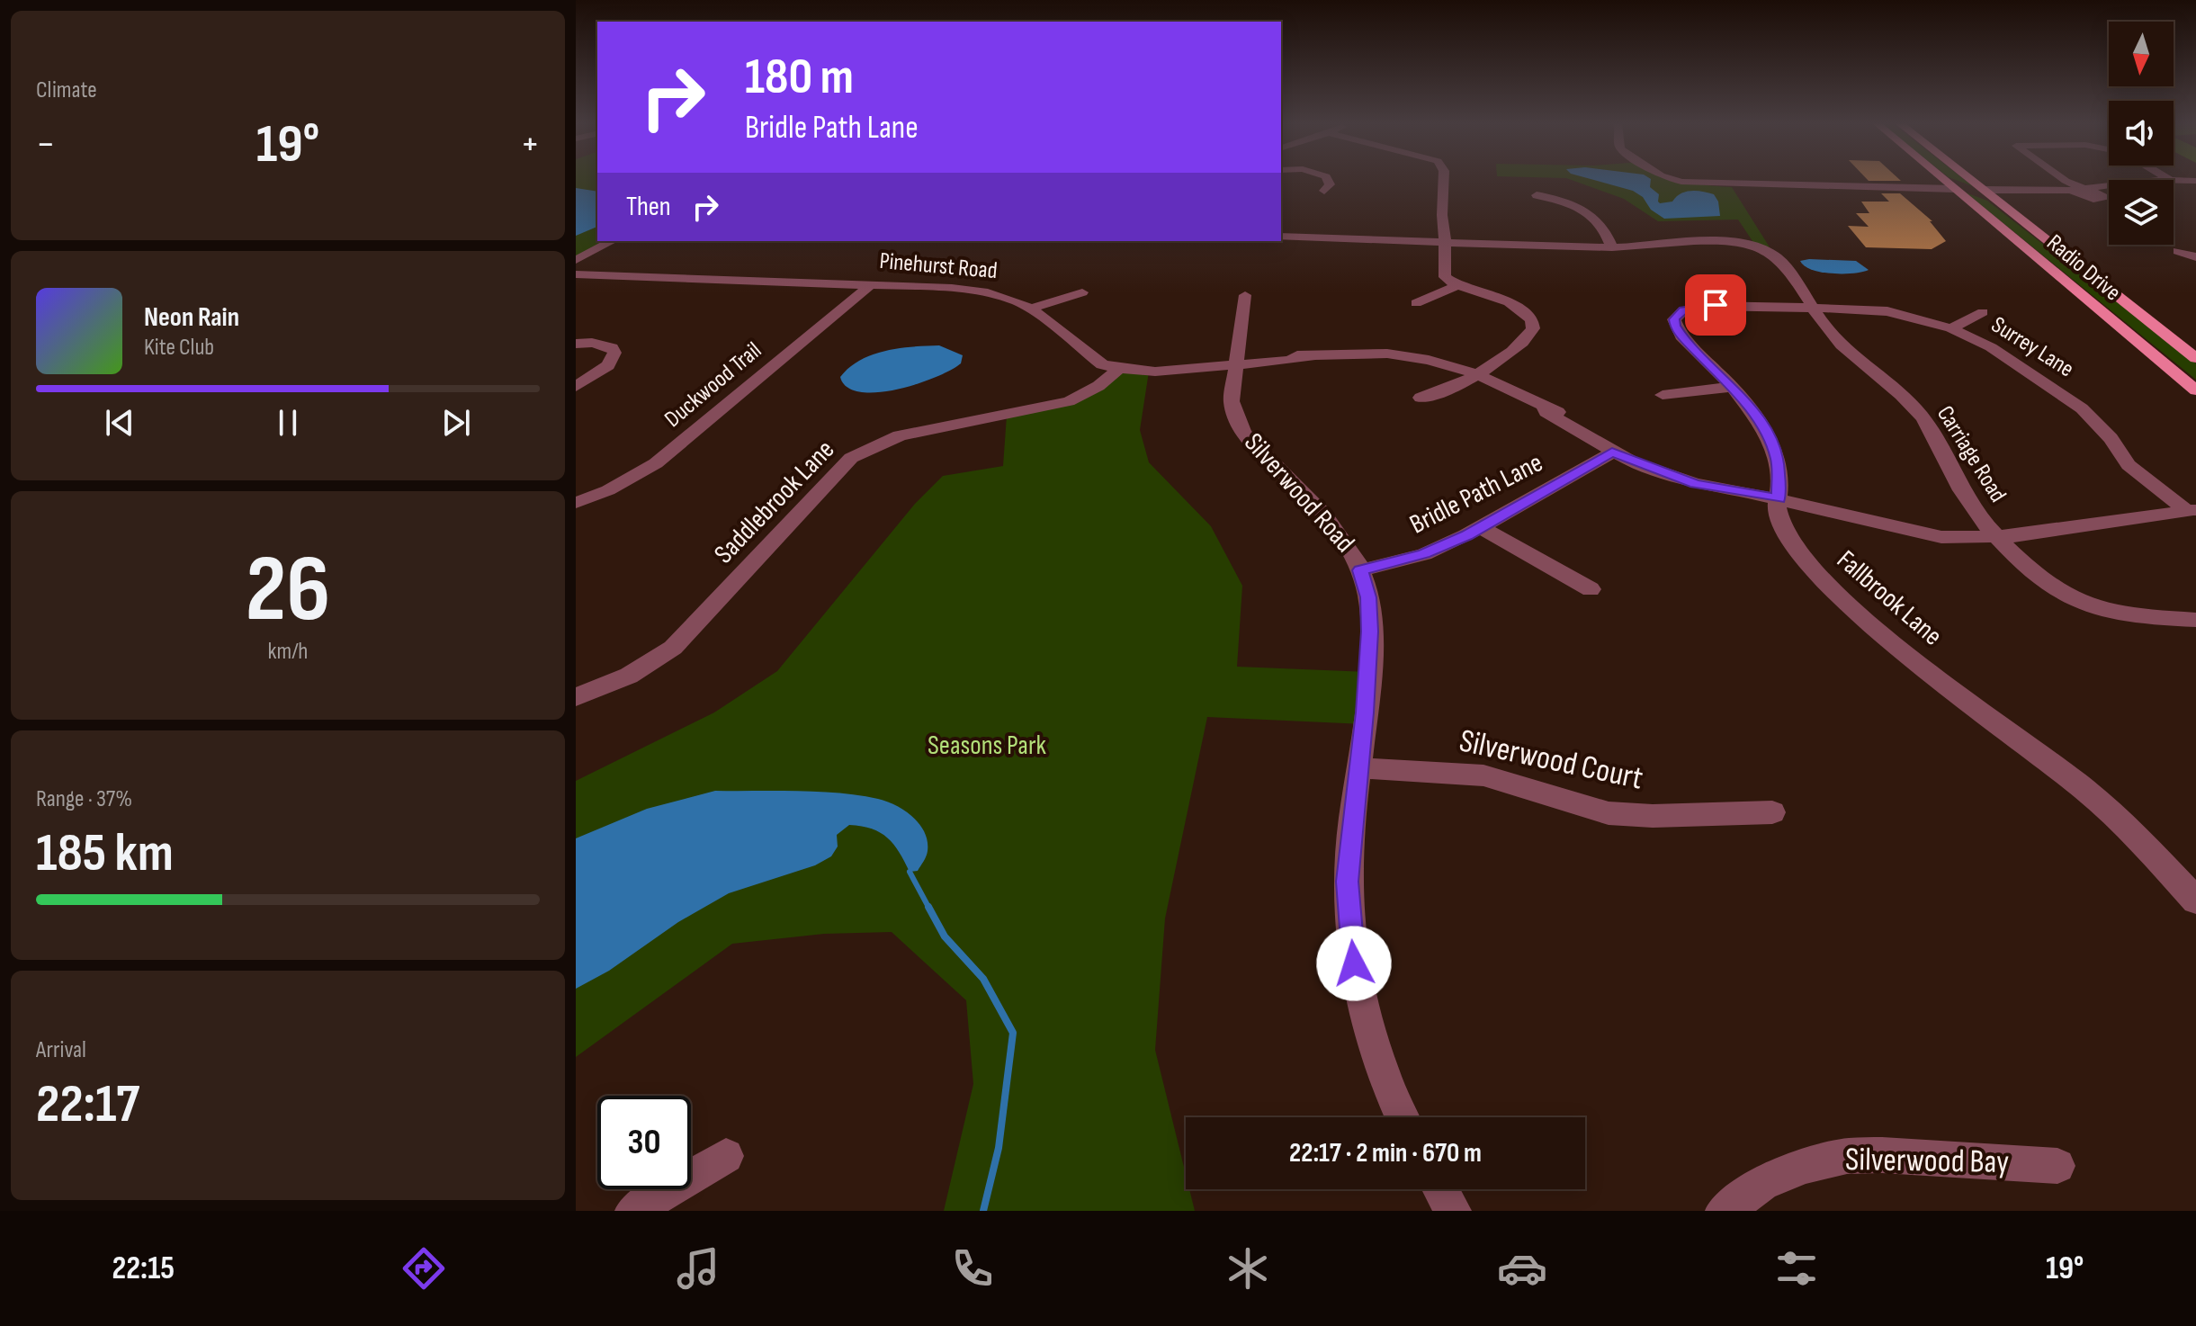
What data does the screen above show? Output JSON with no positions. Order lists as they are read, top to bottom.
{
  "streets": {
    "main road": ["Radio Drive"],
    "street": [
      "Pinehurst Road",
      "Surrey Lane",
      "Duckwood Trail",
      "Carriage Road",
      "Silverwood Road",
      "Bridle Path Lane",
      "Saddlebrook Lane",
      "Fallbrook Lane",
      "Silverwood Court",
      "Silverwood Bay"
    ]
  },
  "crossings": [
    ["Pinehurst Road", "Surrey Lane"],
    ["Pinehurst Road", "Duckwood Trail"],
    ["Pinehurst Road", "Carriage Road"],
    ["Pinehurst Road", "Silverwood Road"],
    ["Pinehurst Road", "Bridle Path Lane"],
    ["Pinehurst Road", "Saddlebrook Lane"],
    ["Pinehurst Road", "Fallbrook Lane"],
    ["Surrey Lane", "Carriage Road"],
    ["Surrey Lane", "Fallbrook Lane"],
    ["Carriage Road", "Fallbrook Lane"],
    ["Silverwood Road", "Bridle Path Lane"],
    ["Silverwood Road", "Silverwood Court"]
  ],
  "parks": ["Seasons Park"],
  "north": "bottom",
  "page": {
    "tile": [
      "Climate",
      ["26", "km/h"],
      ["Range · 37%", "185 km"],
      ["Arrival", "22:17"]
    ],
    "turn": ["180 m", "Bridle Path Lane"],
    "heat": ["−", "19°", "+"],
    "then": "Then",
    "song": ["Neon Rain", "Kite Club"],
    "limit": "30",
    "trip": "22:17 · 2 min · 670 m",
    "tabs": ["22:15", "19°"]
  }
}
